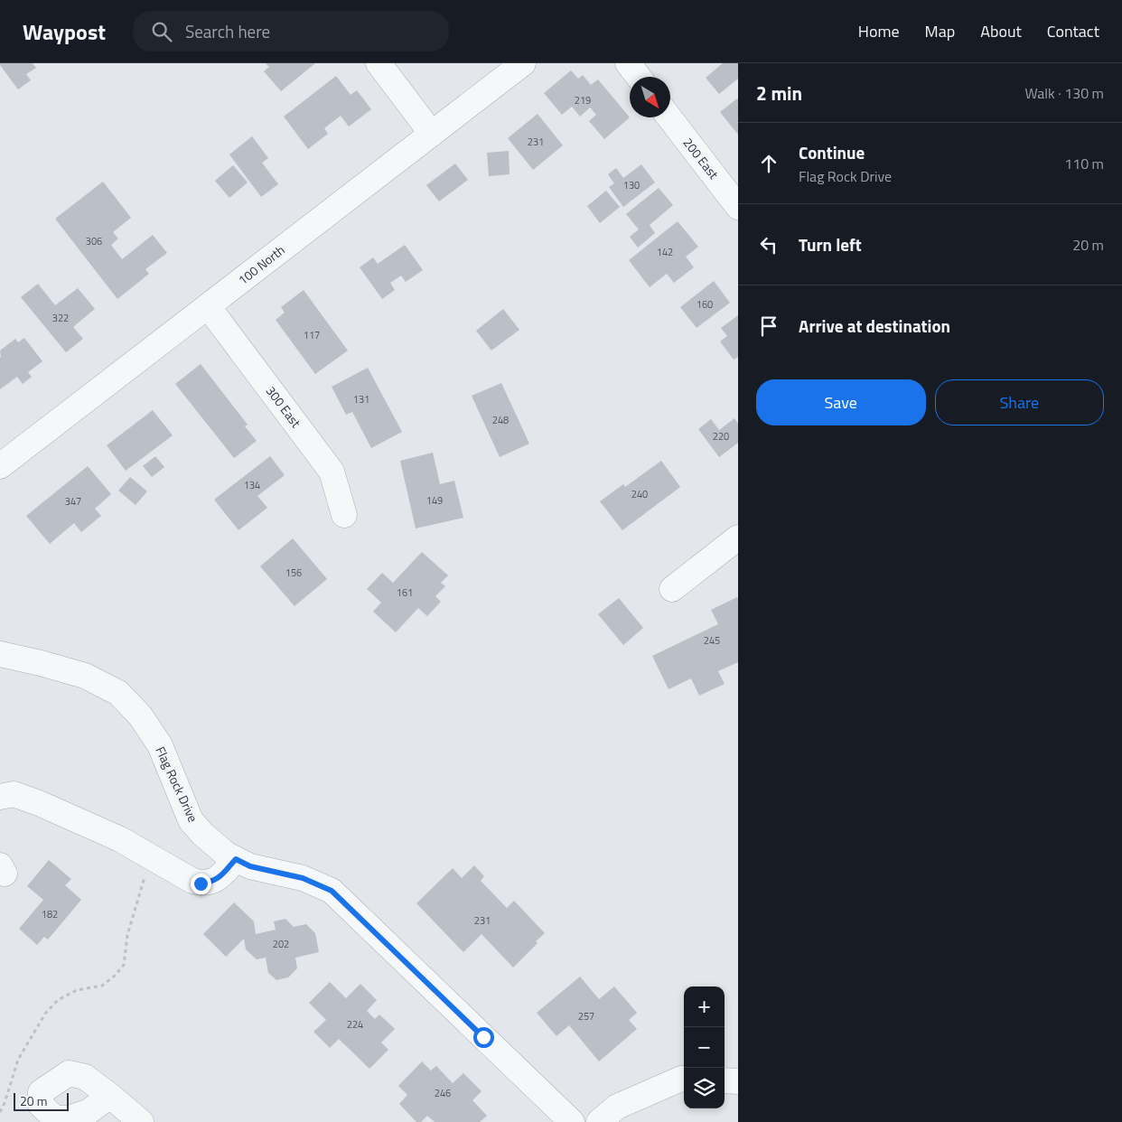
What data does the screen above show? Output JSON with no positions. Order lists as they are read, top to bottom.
{
  "streets": {
    "street": [
      "200 East",
      "100 North",
      "300 East",
      "Flag Rock Drive"
    ]
  },
  "crossings": [
    ["100 North", "300 East"]
  ],
  "house_numbers": [
    "219",
    "231",
    "130",
    "306",
    "142",
    "160",
    "322",
    "117",
    "131",
    "248",
    "220",
    "134",
    "240",
    "149",
    "347",
    "156",
    "161",
    "245",
    "182",
    "231",
    "202",
    "257",
    "224",
    "246"
  ],
  "scale_bar": "20 m",
  "north": "bottom right",
  "page": {
    "header": "Waypost",
    "search": "Search here",
    "nav": [
      "Home",
      "Map",
      "About",
      "Contact"
    ],
    "heading": ["2 min", "Walk · 130 m"],
    "list": [
      ["Continue", "Flag Rock Drive", "110 m"],
      ["Turn left", "20 m"],
      "Arrive at destination"
    ],
    "buttons": ["Save", "Share"],
    "map_buttons": ["+", "−"],
    "scale": "20 m"
  }
}
